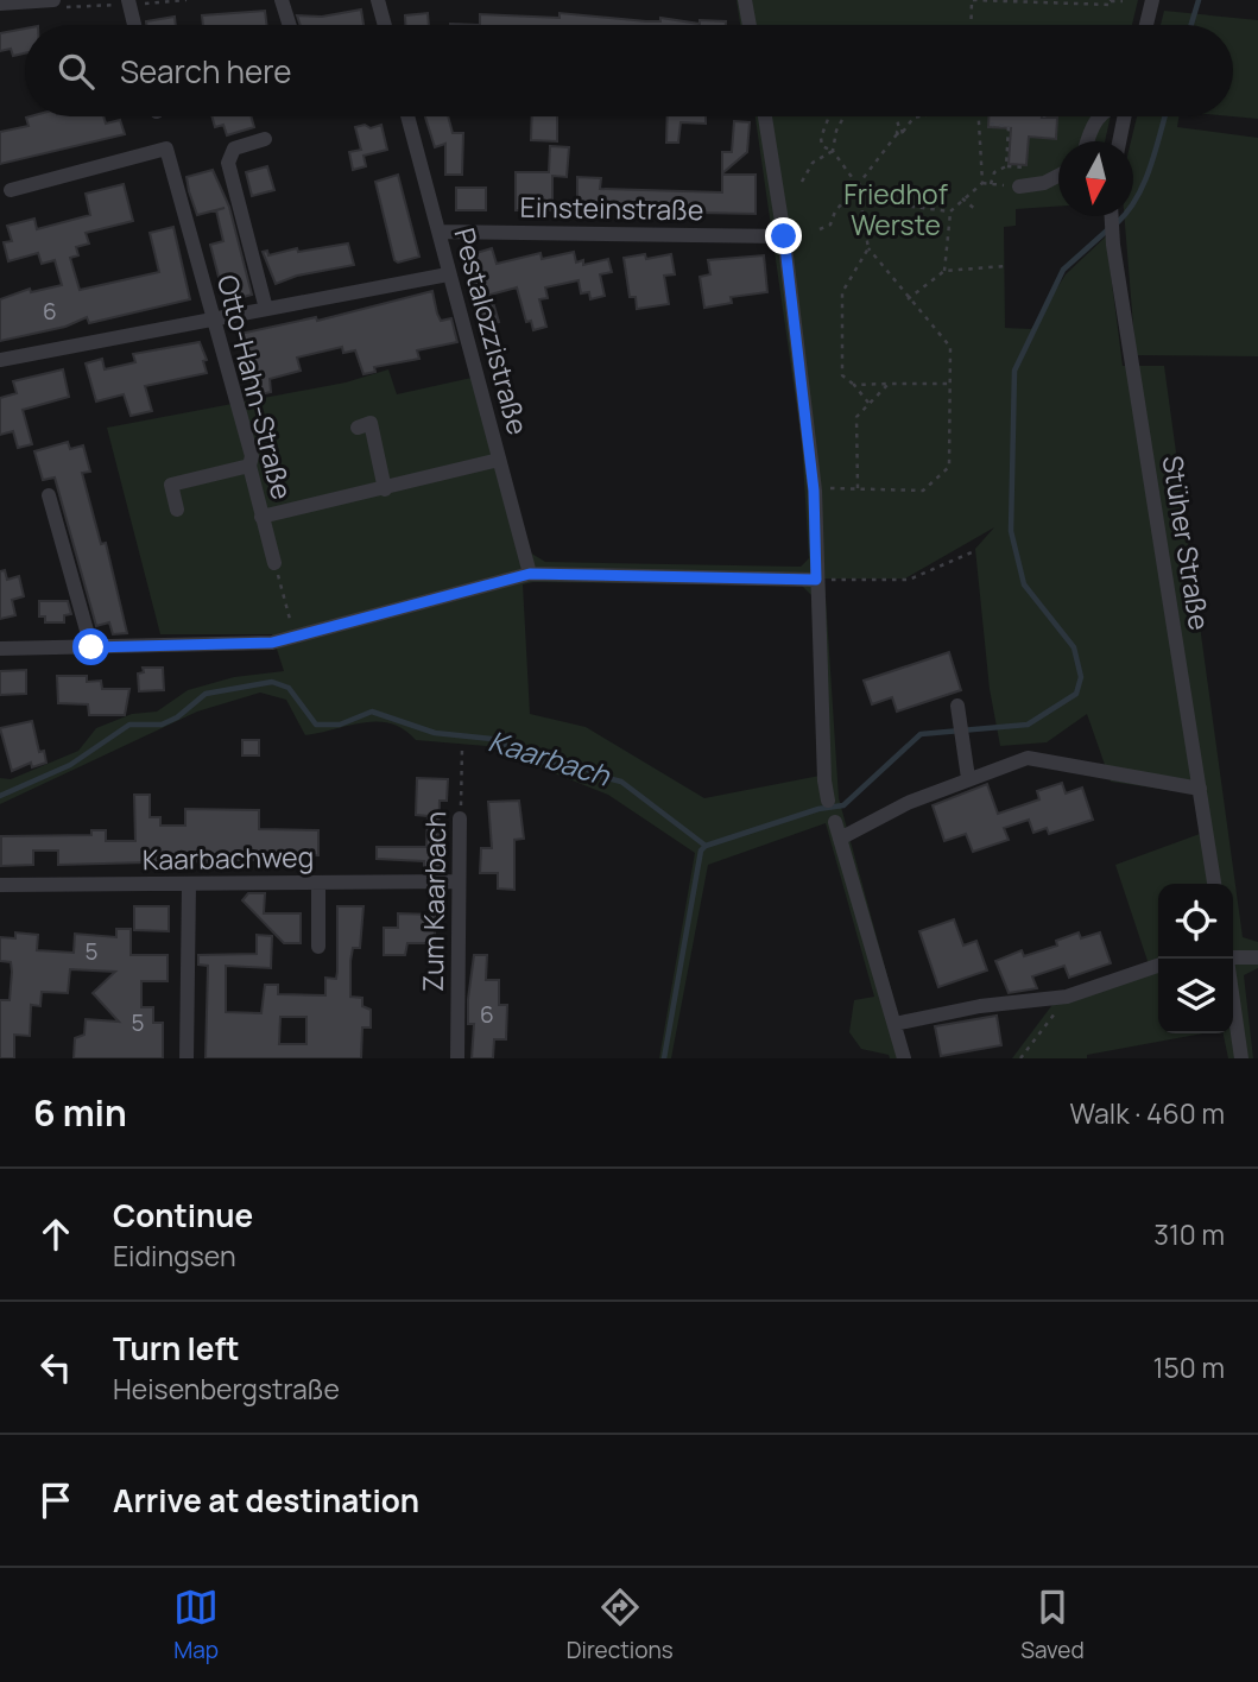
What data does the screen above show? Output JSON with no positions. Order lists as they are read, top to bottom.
{
  "streets": {
    "street": [
      "Einsteinstraße",
      "Pestalozzistraße",
      "Otto-Hahn-Straße",
      "Stüher Straße",
      "Kaarbachweg",
      "Zum Kaarbach"
    ]
  },
  "crossings": [
    ["Einsteinstraße", "Pestalozzistraße"],
    ["Kaarbachweg", "Zum Kaarbach"]
  ],
  "water": ["Kaarbach"],
  "parks": ["Friedhof Werste"],
  "house_numbers": [
    "6",
    "5",
    "6",
    "5"
  ],
  "north": "bottom",
  "page": {
    "search": "Search here",
    "heading": ["6 min", "Walk · 460 m"],
    "list": [
      ["Continue", "Eidingsen", "310 m"],
      ["Turn left", "Heisenbergstraße", "150 m"],
      "Arrive at destination"
    ],
    "nav": ["Map", "Directions", "Saved"]
  }
}
